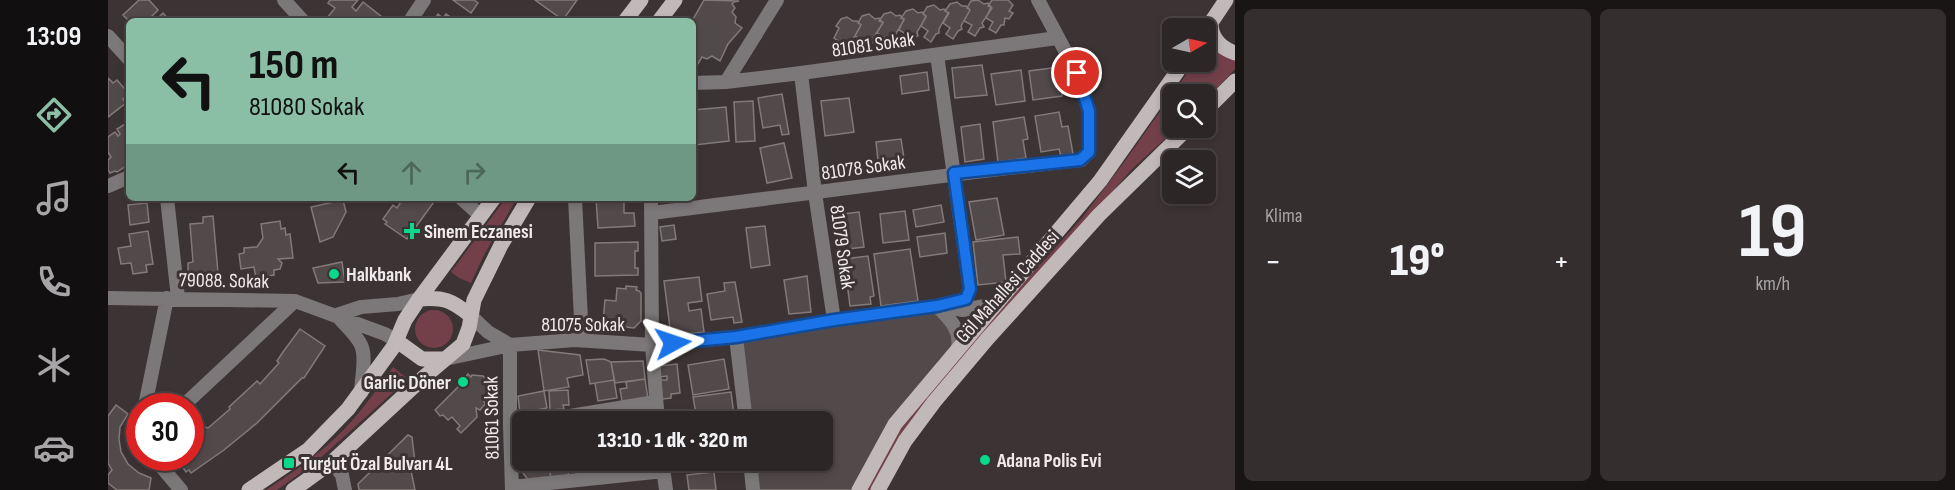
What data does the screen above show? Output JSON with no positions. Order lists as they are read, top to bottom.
{
  "streets": {
    "main road": ["Göl Mahallesi Caddesi"],
    "street": [
      "81081 Sokak",
      "81078 Sokak",
      "81079 Sokak",
      "79088. Sokak",
      "81075 Sokak",
      "81061 Sokak"
    ]
  },
  "crossings": [
    ["81081 Sokak", "81078 Sokak"],
    ["81081 Sokak", "81079 Sokak"],
    ["81078 Sokak", "81079 Sokak"],
    ["81078 Sokak", "81075 Sokak"],
    ["81079 Sokak", "81075 Sokak"],
    ["79088. Sokak", "81075 Sokak"],
    ["81075 Sokak", "81061 Sokak"]
  ],
  "places": {
    "health": ["Sinem Eczanesi"],
    "other": ["Halkbank", "Garlic Döner", "Adana Polis Evi"],
    "transit": ["Turgut Özal Bulvarı 4L"]
  },
  "north": "right",
  "page": {
    "tabs": "13:09",
    "tile": [
      "Klima",
      ["19", "km/h"]
    ],
    "turn": ["150 m", "81080 Sokak"],
    "heat": ["−", "19°", "+"],
    "limit": "30",
    "trip": "13:10 · 1 dk · 320 m"
  }
}
